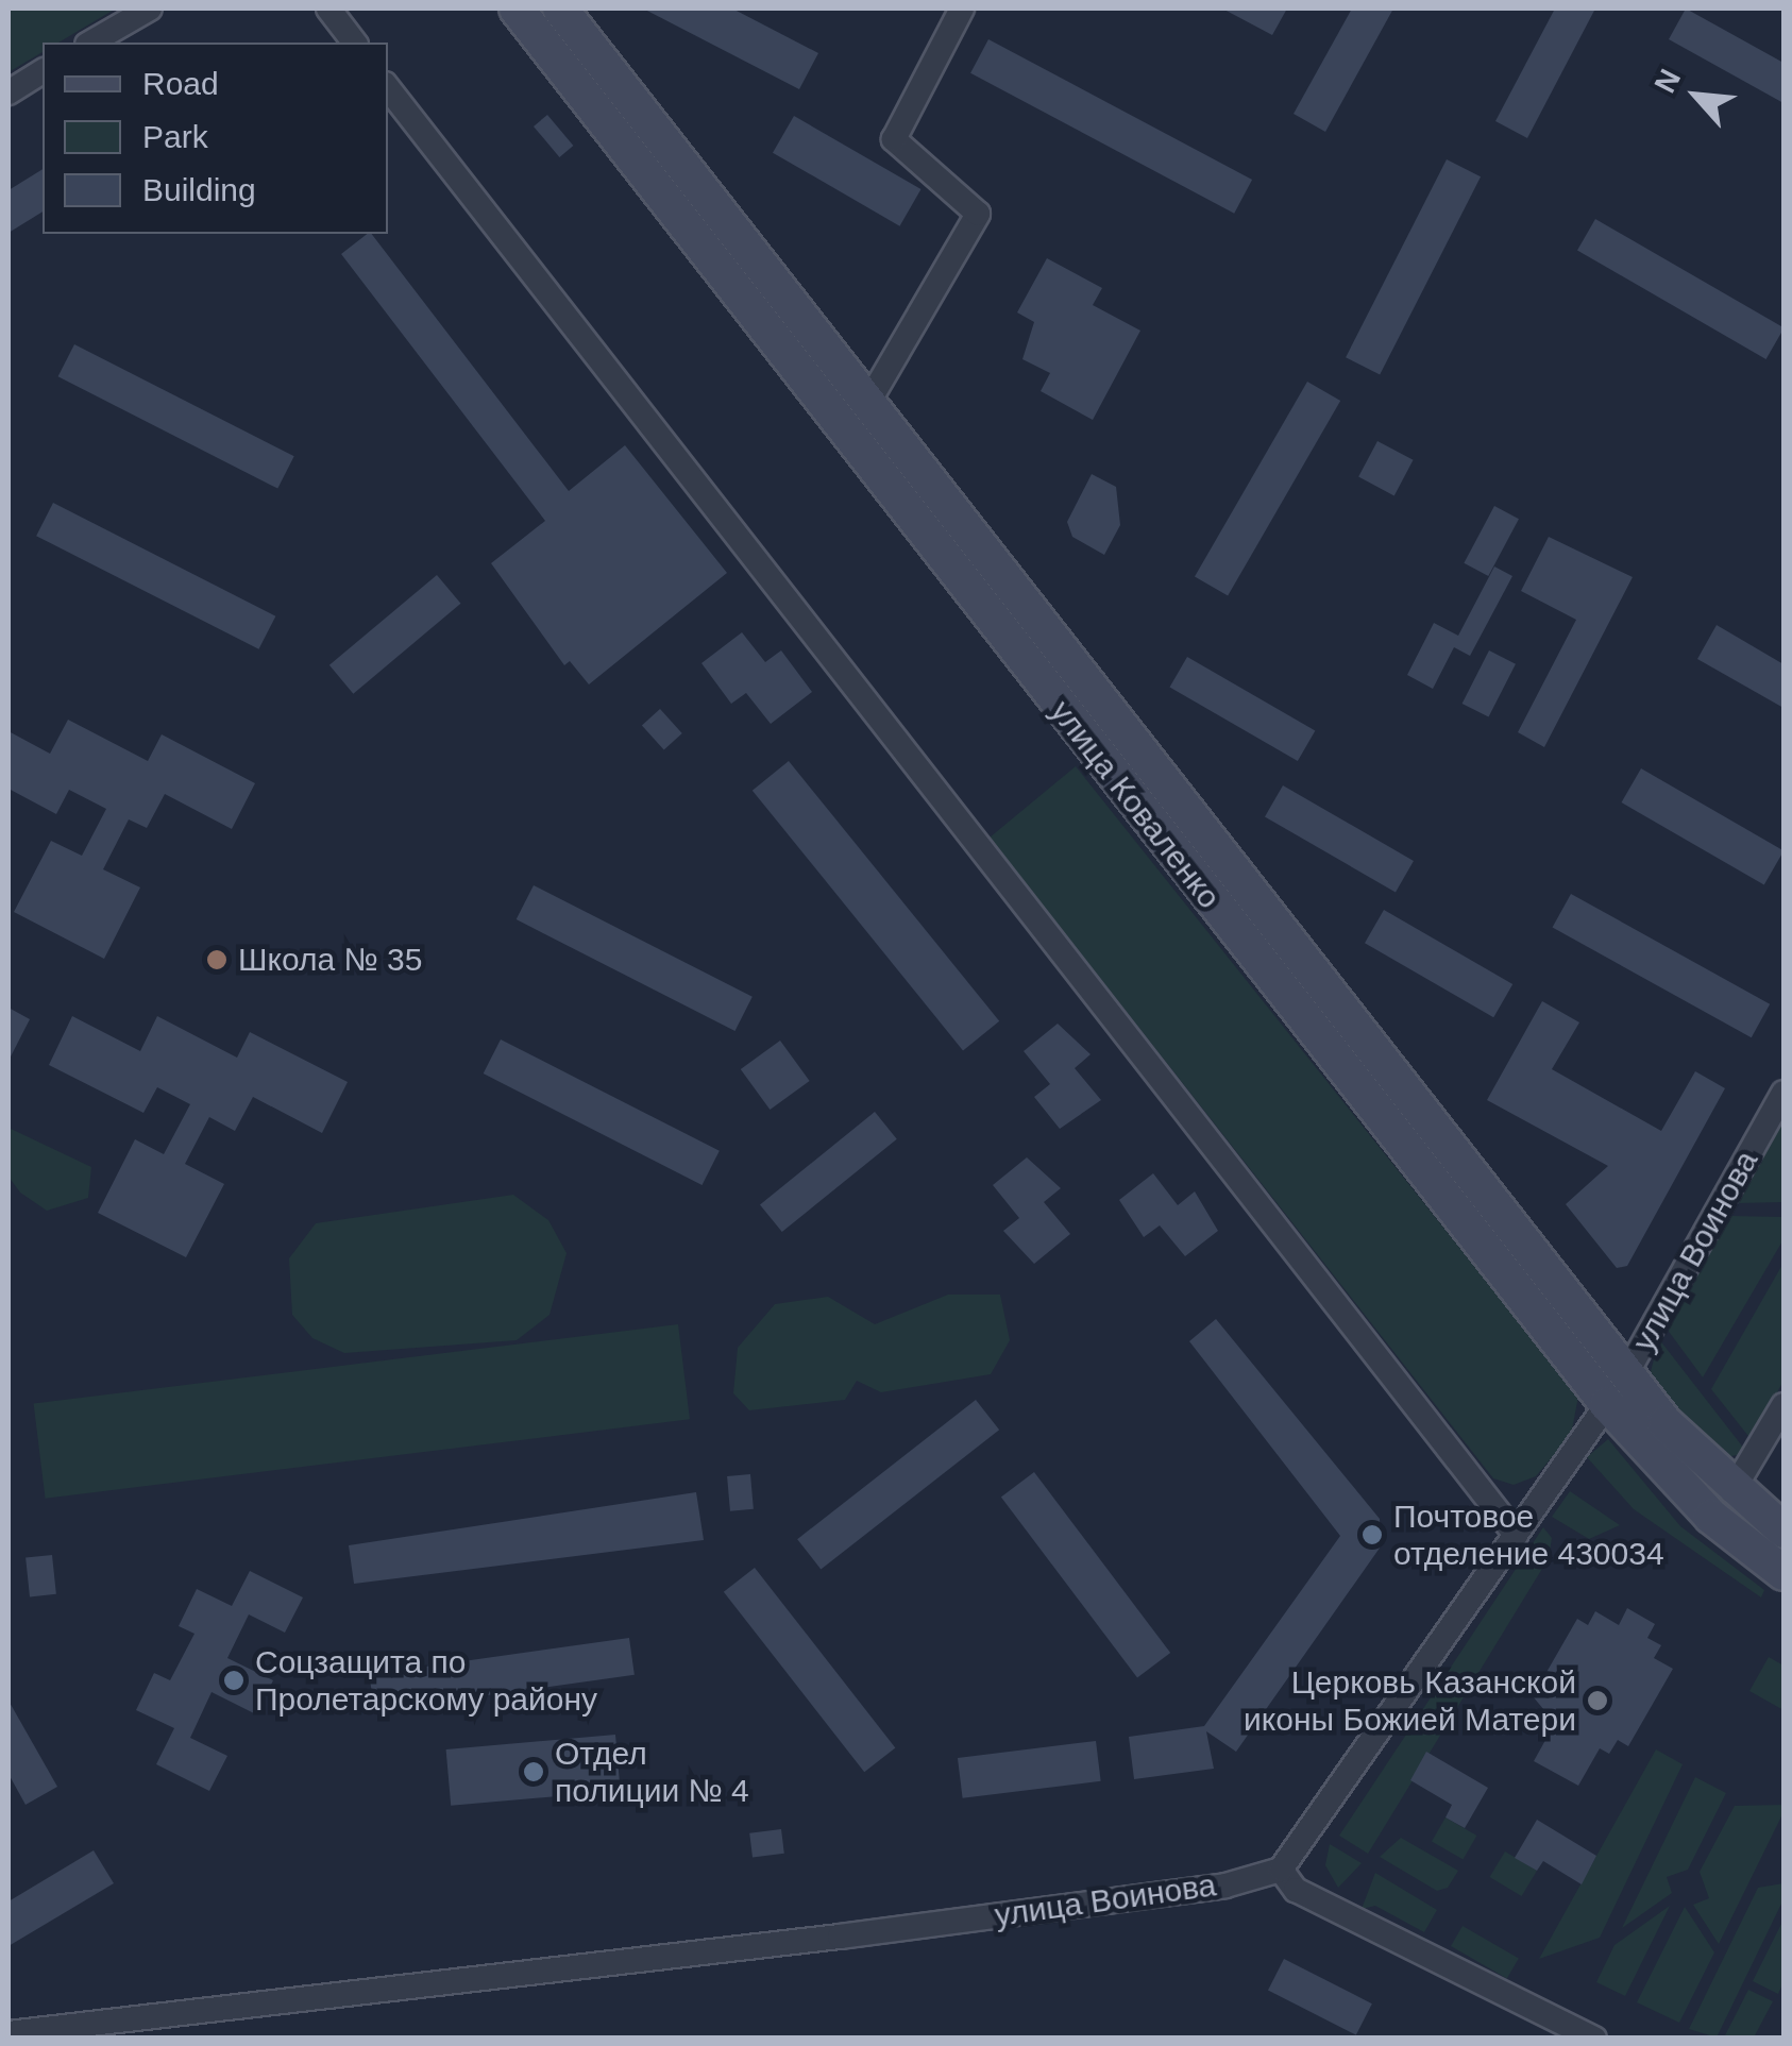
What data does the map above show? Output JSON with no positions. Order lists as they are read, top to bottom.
{
  "streets": {
    "main road": ["улица Коваленко", "улица Воинова"]
  },
  "crossings": [
    ["улица Коваленко", "улица Воинова"]
  ],
  "places": [
    "Школа № 35",
    "Почтовое отделение 430034",
    "Соцзащита по Пролетарскому району",
    "Церковь Казанской иконы Божией Матери",
    "Отдел полиции № 4"
  ],
  "legend": ["Road", "Park", "Building"],
  "north": "top left"
}
